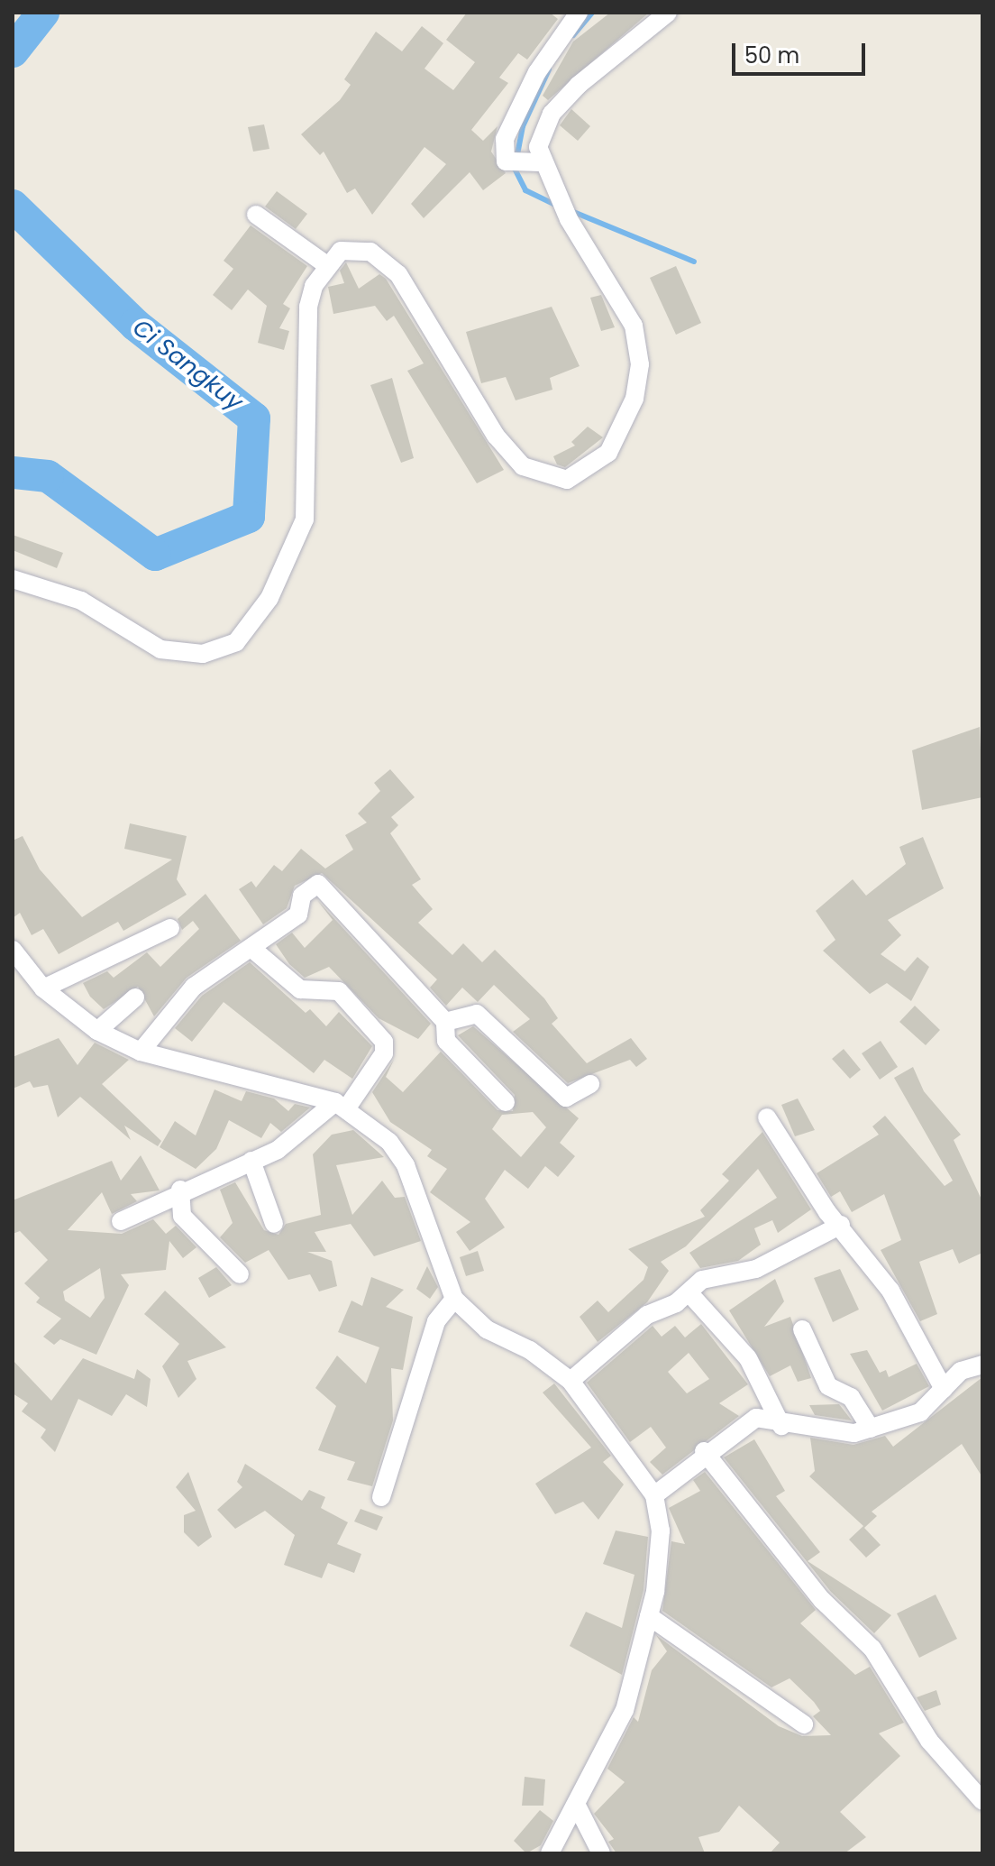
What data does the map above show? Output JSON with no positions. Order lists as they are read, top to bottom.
{
  "water": ["Ci Sangkuy"],
  "scale_bar": "50 m"
}
